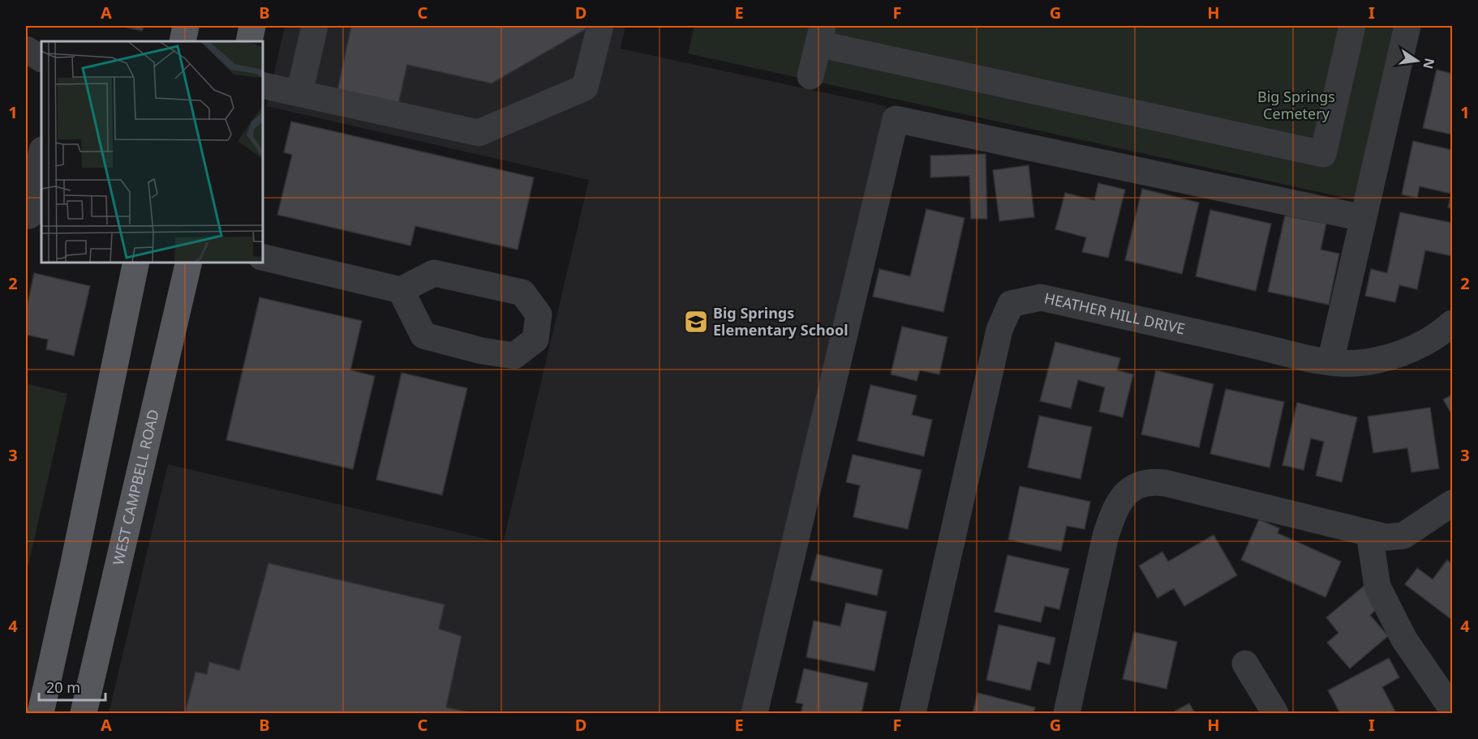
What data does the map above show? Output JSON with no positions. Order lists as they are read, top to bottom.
{
  "streets": {
    "main road": ["WEST CAMPBELL ROAD"],
    "street": ["HEATHER HILL DRIVE"]
  },
  "parks": ["Big Springs Cemetery"],
  "places": {
    "school or university": ["Big Springs Elementary School"]
  },
  "scale_bar": "20 m",
  "north": "right",
  "grid": {
    "columns": [
      "A",
      "B",
      "C",
      "D",
      "E",
      "F",
      "G",
      "H",
      "I"
    ],
    "rows": [
      "1",
      "2",
      "3",
      "4"
    ]
  }
}
